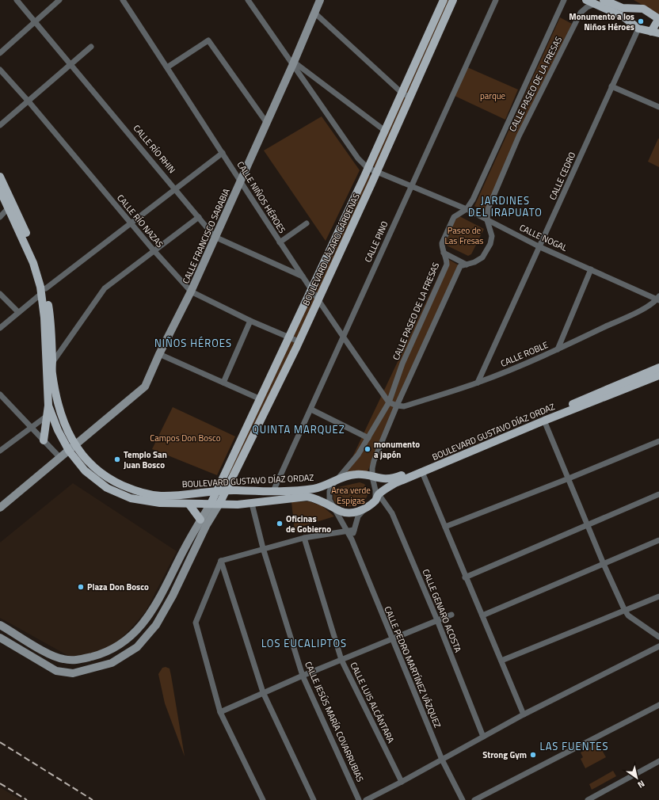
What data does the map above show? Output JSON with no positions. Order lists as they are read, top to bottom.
{
  "streets": {
    "main road": ["BOULEVARD LÁZARO CÁRDENAS", "BOULEVARD GUSTAVO DÍAZ ORDAZ"],
    "street": [
      "CALLE PASEO DE LA FRESAS",
      "CALLE RÍO RHIN",
      "CALLE CEDRO",
      "CALLE NIÑOS HÉROES",
      "CALLE RÍO NAZAS",
      "CALLE FRANCISCO SARABIA",
      "CALLE NOGAL",
      "CALLE PINO",
      "CALLE ROBLE",
      "CALLE GENARO ACOSTA",
      "CALLE PEDRO MARTÍNEZ VÁZQUEZ",
      "CALLE LUIS ALCÁNTARA",
      "CALLE JESÚS MARÍA COVARRUBIAS"
    ]
  },
  "crossings": [
    ["CALLE PASEO DE LA FRESAS", "CALLE NIÑOS HÉROES"],
    ["CALLE PASEO DE LA FRESAS", "CALLE NOGAL"],
    ["CALLE PASEO DE LA FRESAS", "CALLE ROBLE"],
    ["CALLE PASEO DE LA FRESAS", "BOULEVARD GUSTAVO DÍAZ ORDAZ"],
    ["CALLE PASEO DE LA FRESAS", "CALLE GENARO ACOSTA"],
    ["CALLE PASEO DE LA FRESAS", "CALLE PEDRO MARTÍNEZ VÁZQUEZ"],
    ["CALLE RÍO RHIN", "CALLE NIÑOS HÉROES"],
    ["CALLE RÍO RHIN", "CALLE FRANCISCO SARABIA"],
    ["CALLE CEDRO", "CALLE NOGAL"],
    ["CALLE CEDRO", "CALLE ROBLE"],
    ["CALLE NIÑOS HÉROES", "CALLE FRANCISCO SARABIA"],
    ["CALLE NIÑOS HÉROES", "CALLE PINO"],
    ["CALLE NIÑOS HÉROES", "BOULEVARD LÁZARO CÁRDENAS"],
    ["CALLE NIÑOS HÉROES", "CALLE ROBLE"],
    ["CALLE RÍO NAZAS", "CALLE FRANCISCO SARABIA"],
    ["CALLE RÍO NAZAS", "BOULEVARD LÁZARO CÁRDENAS"],
    ["CALLE FRANCISCO SARABIA", "BOULEVARD GUSTAVO DÍAZ ORDAZ"],
    ["CALLE NOGAL", "CALLE PINO"],
    ["CALLE NOGAL", "BOULEVARD LÁZARO CÁRDENAS"],
    ["CALLE NOGAL", "CALLE ROBLE"],
    ["CALLE PINO", "BOULEVARD GUSTAVO DÍAZ ORDAZ"],
    ["BOULEVARD LÁZARO CÁRDENAS", "BOULEVARD GUSTAVO DÍAZ ORDAZ"],
    ["BOULEVARD GUSTAVO DÍAZ ORDAZ", "CALLE GENARO ACOSTA"],
    ["BOULEVARD GUSTAVO DÍAZ ORDAZ", "CALLE PEDRO MARTÍNEZ VÁZQUEZ"],
    ["BOULEVARD GUSTAVO DÍAZ ORDAZ", "CALLE JESÚS MARÍA COVARRUBIAS"],
    ["CALLE GENARO ACOSTA", "CALLE PEDRO MARTÍNEZ VÁZQUEZ"]
  ],
  "districts": [
    "JARDINES DEL IRAPUATO",
    "NIÑOS HÉROES",
    "QUINTA MARQUEZ",
    "LOS EUCALIPTOS",
    "LAS FUENTES"
  ],
  "parks": [
    "parque",
    "Paseo de Las Fresas",
    "Campos Don Bosco",
    "Area verde Espigas"
  ],
  "places": [
    "Monumento a los Niños Héroes",
    "monumento a japón",
    "Templo San Juan Bosco",
    "Oficinas de Gobierno",
    "Plaza Don Bosco",
    "Strong Gym"
  ],
  "north": "bottom right"
}
